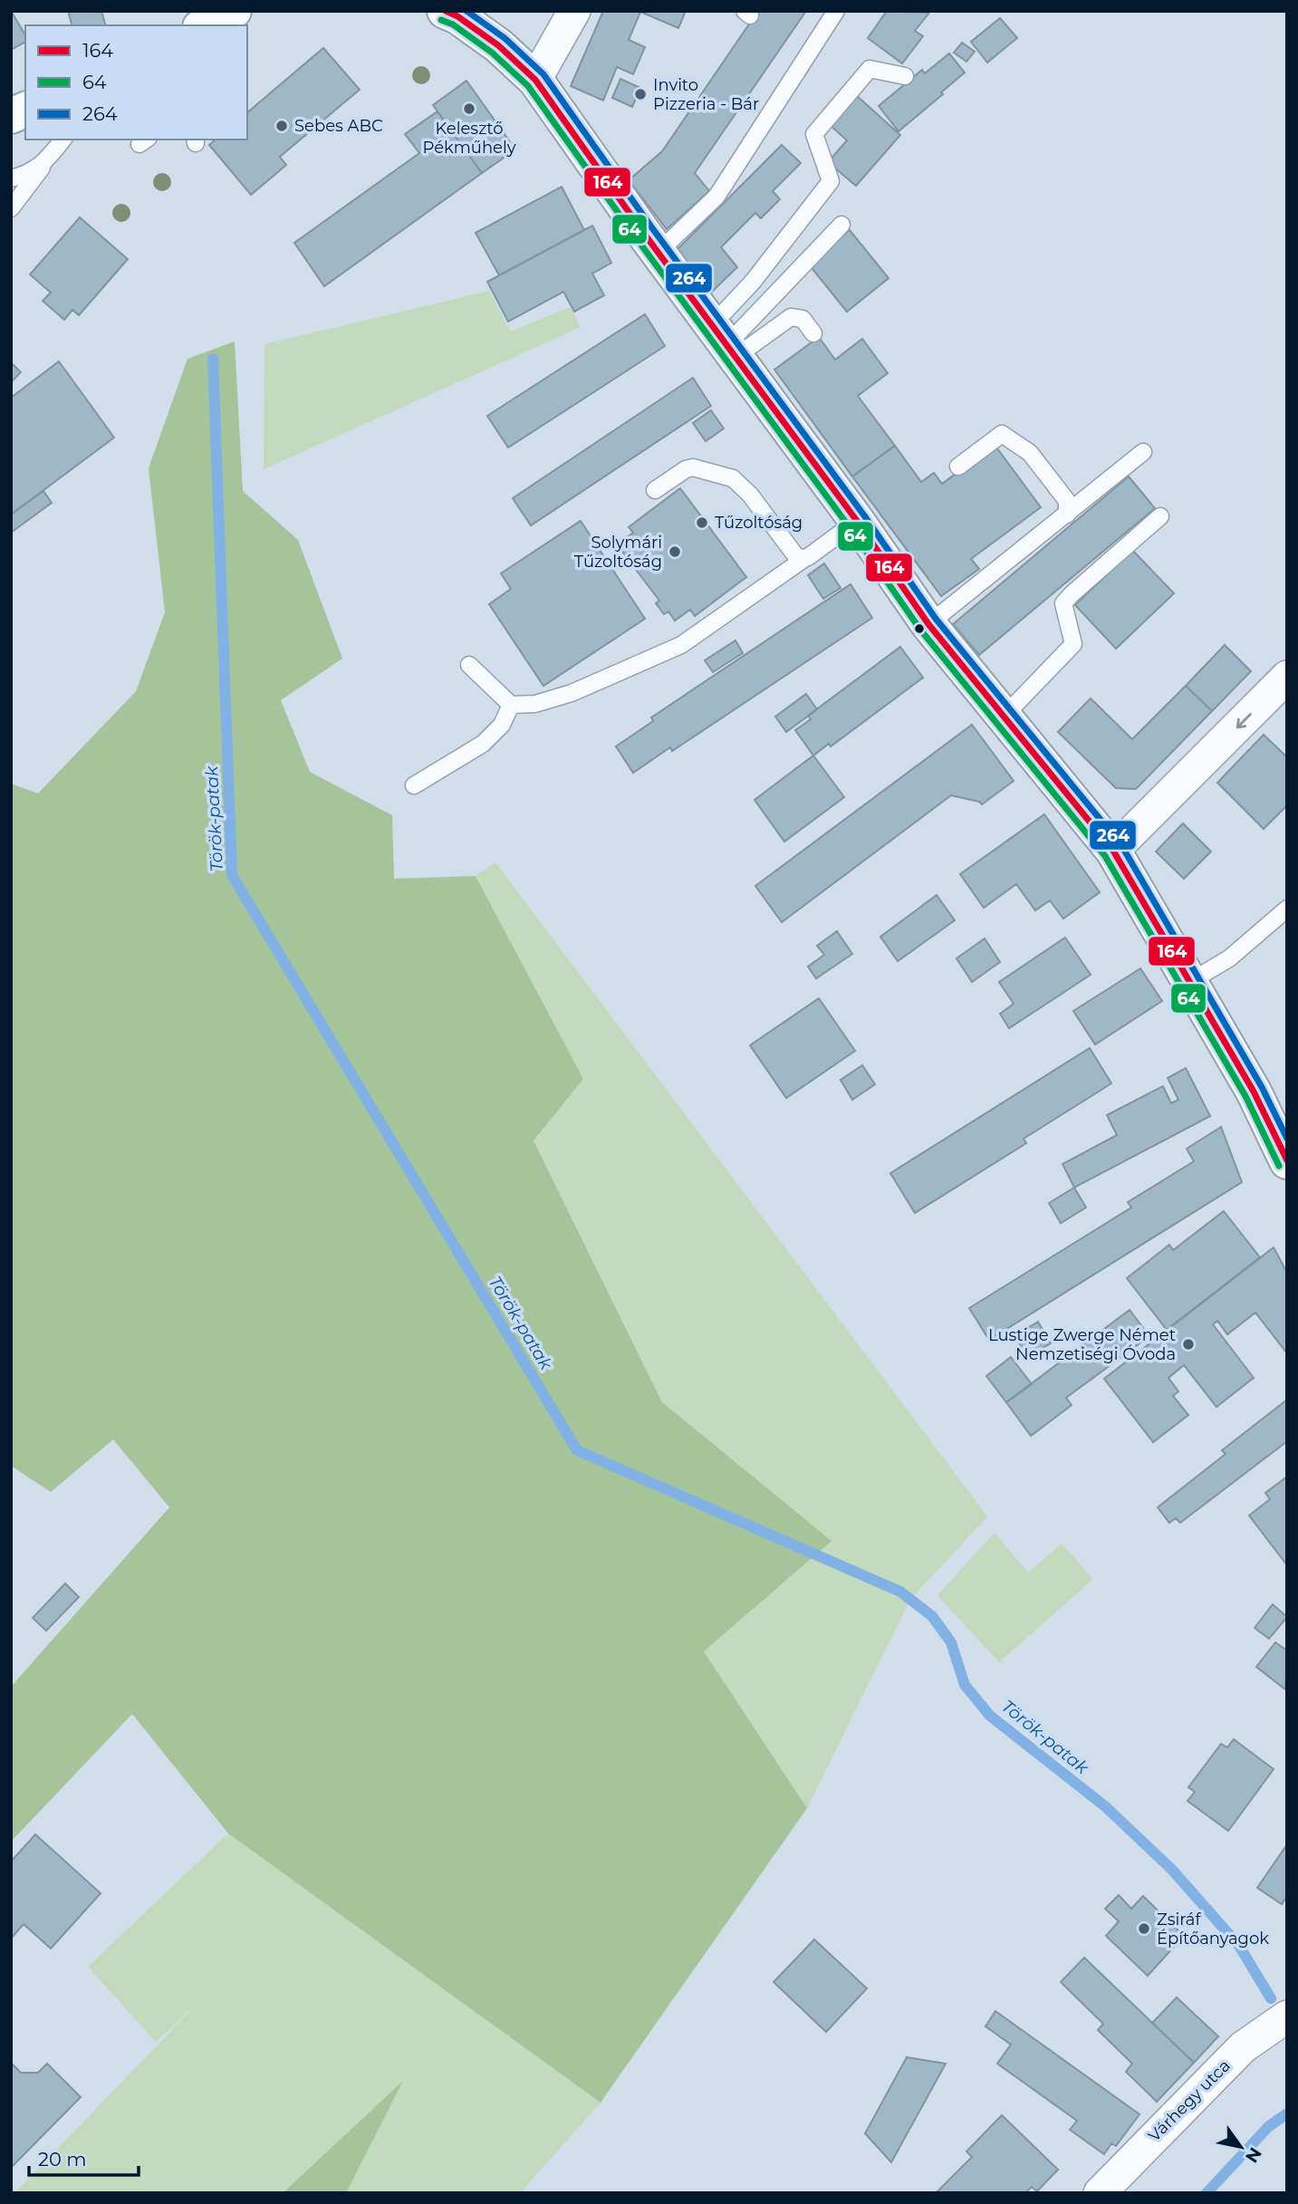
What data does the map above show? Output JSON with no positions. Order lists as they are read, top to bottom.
{
  "streets": {
    "street": ["Várhegy utca"]
  },
  "water": ["Török-patak"],
  "places": [
    "Invito Pizzeria - Bár",
    "Kelesztő Pékműhely",
    "Sebes ABC",
    "Tűzoltóság",
    "Solymári Tűzoltóság",
    "Lustige Zwerge Német Nemzetiségi Óvoda",
    "Zsiráf Építőanyagok"
  ],
  "lines": ["transit line 164", "transit line 264", "transit line 64"],
  "legend": ["164", "64", "264"],
  "scale_bar": "20 m",
  "north": "bottom right"
}
